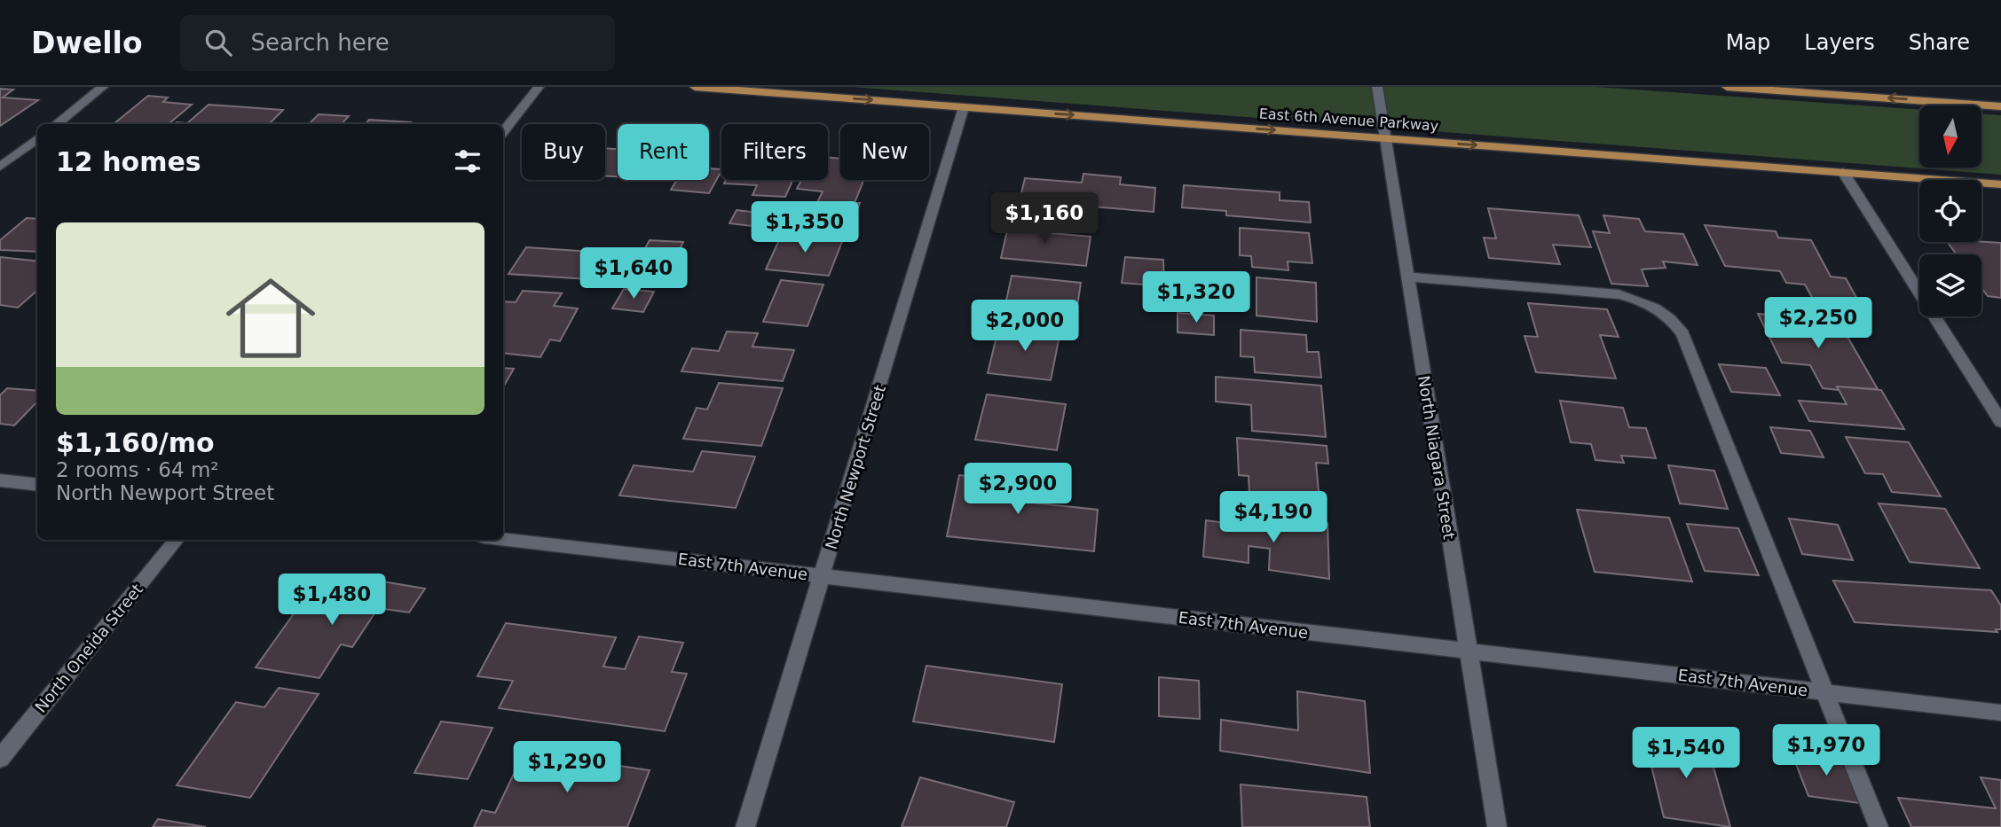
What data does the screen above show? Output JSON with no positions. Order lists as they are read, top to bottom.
{
  "streets": {
    "main road": ["East 6th Avenue Parkway"],
    "street": [
      "North Niagara Street",
      "North Newport Street",
      "East 7th Avenue",
      "North Oneida Street"
    ]
  },
  "crossings": [
    ["East 6th Avenue Parkway", "North Niagara Street"],
    ["East 6th Avenue Parkway", "North Newport Street"],
    ["North Niagara Street", "East 7th Avenue"],
    ["North Newport Street", "East 7th Avenue"]
  ],
  "one_way": ["East 6th Avenue Parkway"],
  "north": "bottom",
  "page": {
    "header": "Dwello",
    "search": "Search here",
    "nav": ["Map", "Layers", "Share"],
    "chip": [
      "Buy",
      "Rent",
      "Filters",
      "New"
    ],
    "heading": "12 homes",
    "price": [
      "$1,160",
      "$1,350",
      "$1,640",
      "$1,320",
      "$2,250",
      "$2,000",
      "$2,900",
      "$4,190",
      "$1,480",
      "$1,970",
      "$1,540",
      "$1,290"
    ],
    "list": [
      {
        "name": "$1,160/mo",
        "note": "2 rooms · 64 m² · North Newport Street"
      }
    ]
  }
}
